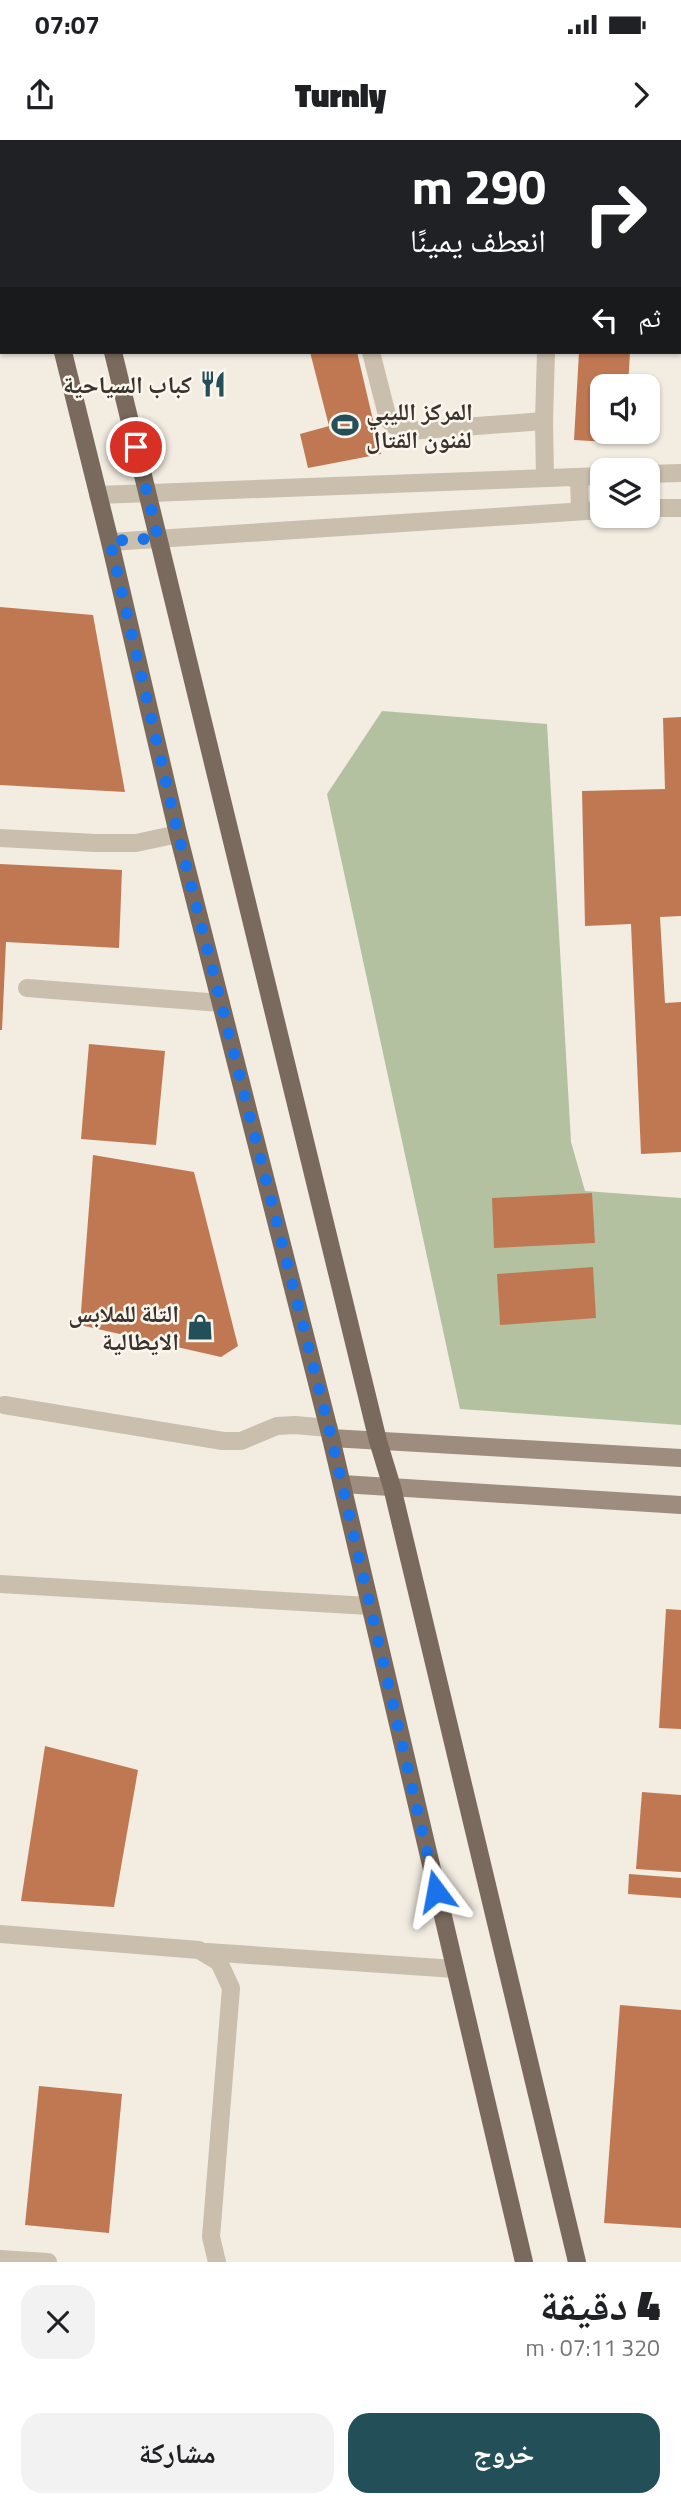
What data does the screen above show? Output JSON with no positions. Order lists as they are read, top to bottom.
{
  "places": {
    "restaurant": ["كباب السياحية"],
    "sports": ["المركز الليبي لفنون القتال"],
    "shop": ["التلة للملابس الايطالية"]
  },
  "page": {
    "status": "07:07",
    "header": "Turnly",
    "turn": ["290 m", "انعطف يمينًا"],
    "then": "ثم",
    "heading": ["4 دقيقة", "320 m · 07:11"],
    "buttons": ["خروج", "مشاركة"]
  }
}
